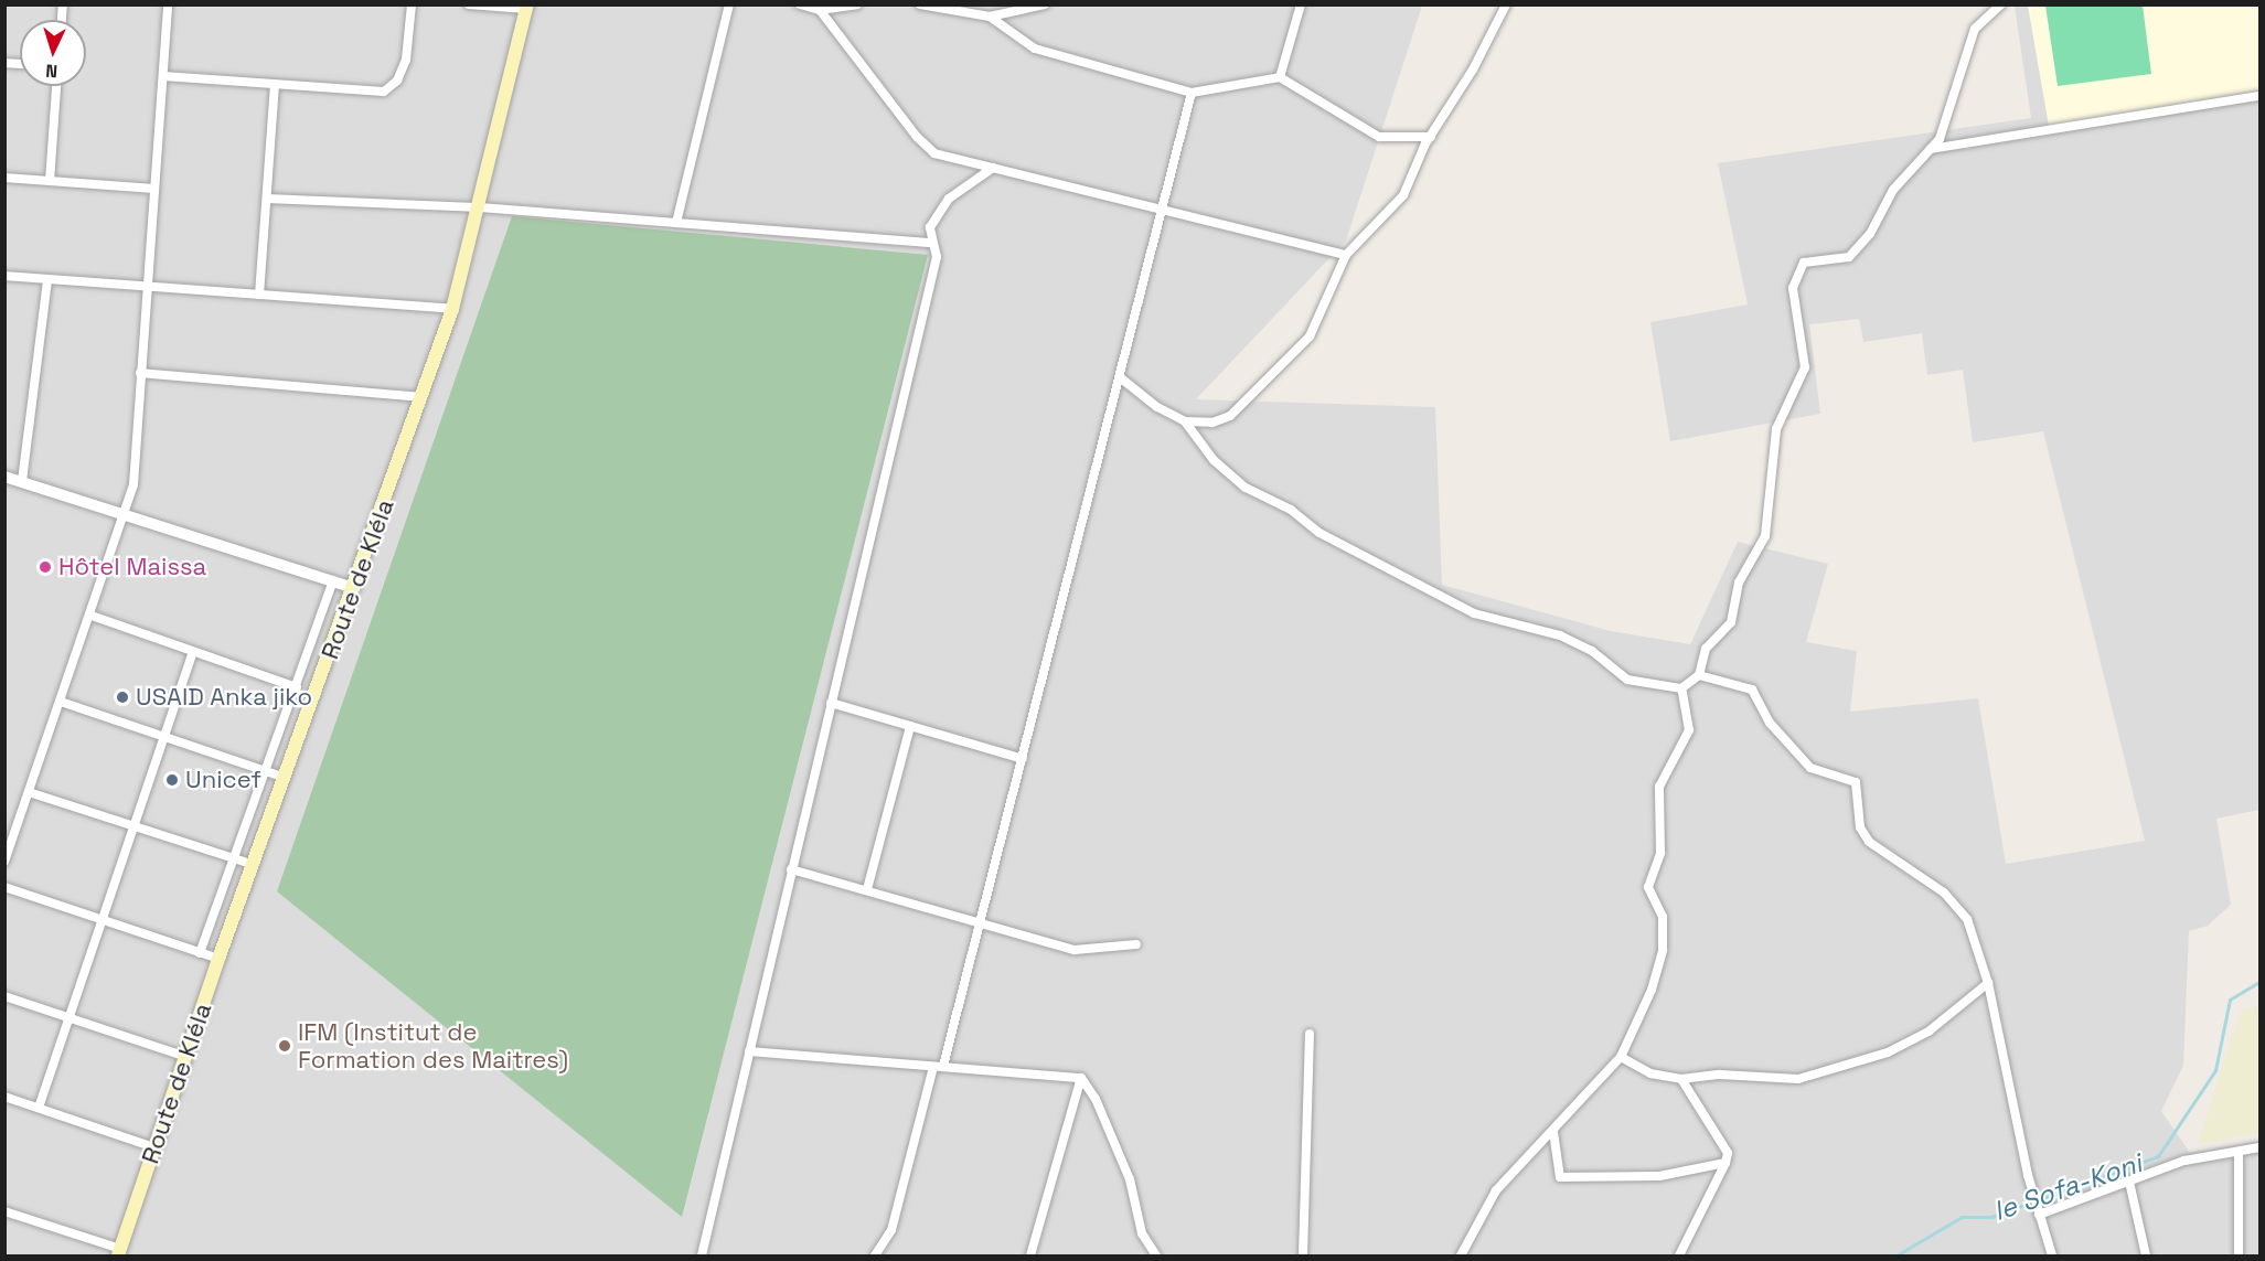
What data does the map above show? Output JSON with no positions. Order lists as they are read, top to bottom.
{
  "streets": {
    "main road": ["Route de Kléla"]
  },
  "water": ["le Sofa-Koni"],
  "places": [
    "Hôtel Maissa",
    "USAID Anka jiko",
    "Unicef",
    "IFM (Institut de Formation des Maitres)"
  ],
  "north": "bottom"
}
